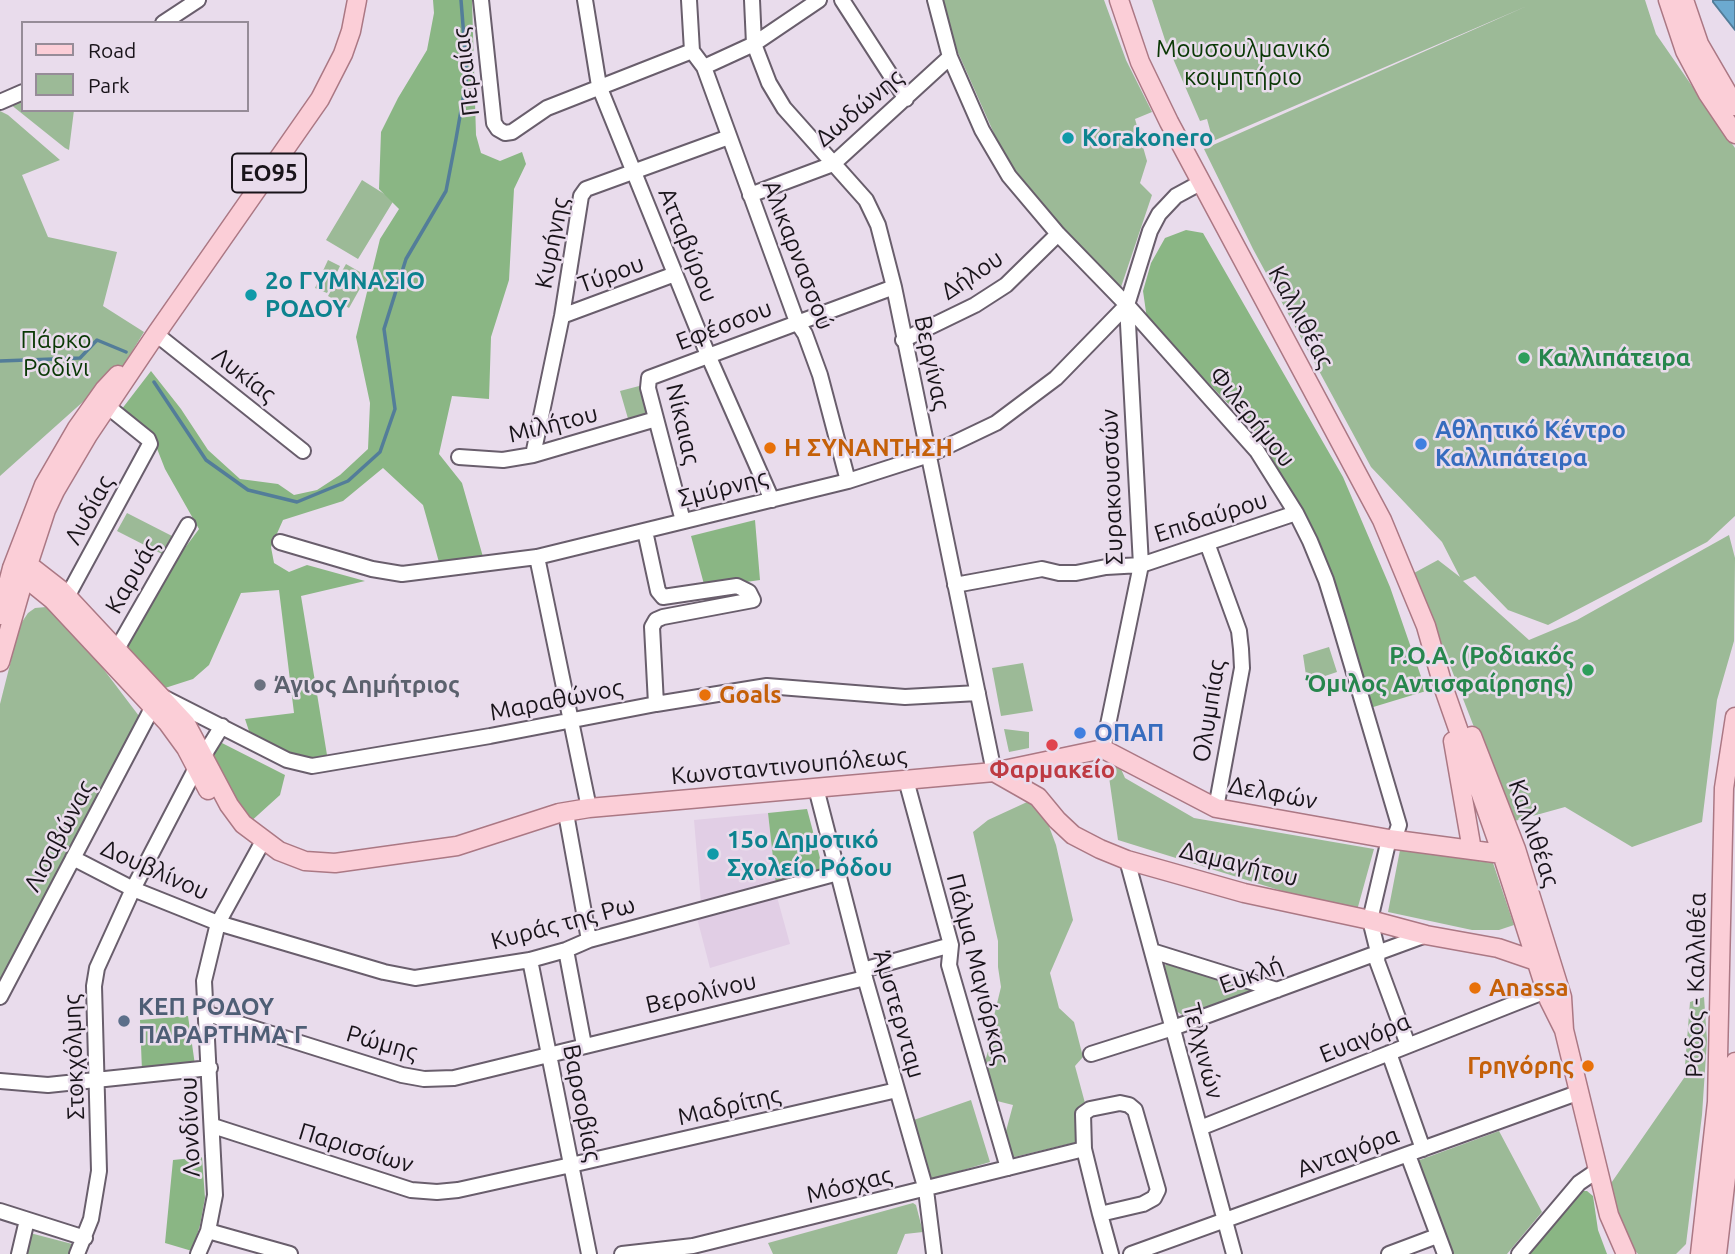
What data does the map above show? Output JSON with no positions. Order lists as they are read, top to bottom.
{
  "streets": {
    "main road": [
      "ΕΟ95",
      "Καλλιθέας",
      "Κωνσταντινουπόλεως",
      "Δελφών",
      "Δαμαγήτου",
      "Ρόδος - Καλλιθέα"
    ],
    "street": [
      "Περαίας",
      "Δωδώνης",
      "Κυρήνης",
      "Ατταβύρου",
      "Αλικαρνασσού",
      "Τύρου",
      "Δήλου",
      "Εφέσσου",
      "Βεργίνας",
      "Λυκίας",
      "Φιλερήμου",
      "Μιλήτου",
      "Νίκαιας",
      "Συρακουσσών",
      "Σμύρνης",
      "Λυδίας",
      "Επιδαύρου",
      "Καρυάς",
      "Μαραθώνος",
      "Ολυμπίας",
      "Λισαβώνας",
      "Δουβλίνου",
      "Κυράς της Ρω",
      "Πάλμα Μαγιόρκας",
      "Ευκλή",
      "Βερολίνου",
      "Άμστερνταμ",
      "Ευαγόρα",
      "Ρώμης",
      "Τελχινών",
      "Στοκχόλμης",
      "Βαρσοβίας",
      "Μαδρίτης",
      "Λονδίνου",
      "Παρισσίων",
      "Ανταγόρα",
      "Μόσχας"
    ]
  },
  "crossings": [
    ["Περαίας", "Ατταβύρου"],
    ["Δωδώνης", "Αλικαρνασσού"],
    ["Δωδώνης", "Βεργίνας"],
    ["Δωδώνης", "Φιλερήμου"],
    ["ΕΟ95", "Λυκίας"],
    ["ΕΟ95", "Λυδίας"],
    ["Κυρήνης", "Ατταβύρου"],
    ["Κυρήνης", "Αλικαρνασσού"],
    ["Κυρήνης", "Τύρου"],
    ["Κυρήνης", "Μιλήτου"],
    ["Ατταβύρου", "Τύρου"],
    ["Ατταβύρου", "Εφέσσου"],
    ["Ατταβύρου", "Σμύρνης"],
    ["Αλικαρνασσού", "Εφέσσου"],
    ["Αλικαρνασσού", "Σμύρνης"],
    ["Δήλου", "Βεργίνας"],
    ["Δήλου", "Φιλερήμου"],
    ["Καλλιθέας", "Δελφών"],
    ["Καλλιθέας", "Δαμαγήτου"],
    ["Καλλιθέας", "Ευαγόρα"],
    ["Καλλιθέας", "Ανταγόρα"],
    ["Εφέσσου", "Βεργίνας"],
    ["Εφέσσου", "Νίκαιας"],
    ["Βεργίνας", "Σμύρνης"],
    ["Βεργίνας", "Επιδαύρου"],
    ["Βεργίνας", "Μαραθώνος"],
    ["Βεργίνας", "Κωνσταντινουπόλεως"],
    ["Βεργίνας", "Δαμαγήτου"],
    ["Φιλερήμου", "Συρακουσσών"],
    ["Φιλερήμου", "Σμύρνης"],
    ["Φιλερήμου", "Επιδαύρου"],
    ["Φιλερήμου", "Δελφών"],
    ["Φιλερήμου", "Δαμαγήτου"],
    ["Μιλήτου", "Νίκαιας"],
    ["Νίκαιας", "Σμύρνης"],
    ["Συρακουσσών", "Σμύρνης"],
    ["Συρακουσσών", "Επιδαύρου"],
    ["Συρακουσσών", "Δελφών"],
    ["Επιδαύρου", "Ολυμπίας"],
    ["Μαραθώνος", "Κωνσταντινουπόλεως"],
    ["Μαραθώνος", "Λισαβώνας"],
    ["Μαραθώνος", "Στοκχόλμης"],
    ["Ολυμπίας", "Δελφών"],
    ["Κωνσταντινουπόλεως", "Λισαβώνας"],
    ["Κωνσταντινουπόλεως", "Δαμαγήτου"],
    ["Κωνσταντινουπόλεως", "Πάλμα Μαγιόρκας"],
    ["Κωνσταντινουπόλεως", "Άμστερνταμ"],
    ["Κωνσταντινουπόλεως", "Στοκχόλμης"],
    ["Κωνσταντινουπόλεως", "Λονδίνου"],
    ["Λισαβώνας", "Δουβλίνου"],
    ["Δαμαγήτου", "Ευκλή"],
    ["Δαμαγήτου", "Τελχινών"],
    ["Δουβλίνου", "Κυράς της Ρω"],
    ["Δουβλίνου", "Στοκχόλμης"],
    ["Δουβλίνου", "Λονδίνου"],
    ["Κυράς της Ρω", "Άμστερνταμ"],
    ["Κυράς της Ρω", "Βαρσοβίας"],
    ["Κυράς της Ρω", "Λονδίνου"],
    ["Πάλμα Μαγιόρκας", "Βερολίνου"],
    ["Πάλμα Μαγιόρκας", "Μόσχας"],
    ["Ευκλή", "Τελχινών"],
    ["Βερολίνου", "Άμστερνταμ"],
    ["Βερολίνου", "Ρώμης"],
    ["Βερολίνου", "Βαρσοβίας"],
    ["Άμστερνταμ", "Μαδρίτης"],
    ["Άμστερνταμ", "Μόσχας"],
    ["Ευαγόρα", "Τελχινών"],
    ["Ρώμης", "Βαρσοβίας"],
    ["Ρώμης", "Λονδίνου"],
    ["Τελχινών", "Ανταγόρα"],
    ["Βαρσοβίας", "Μαδρίτης"],
    ["Βαρσοβίας", "Παρισσίων"],
    ["Μαδρίτης", "Παρισσίων"],
    ["Λονδίνου", "Παρισσίων"]
  ],
  "parks": ["Μουσουλμανικό κοιμητήριο", "Πάρκο Ροδίνι"],
  "places": [
    "Korakonero",
    "2ο ΓΥΜΝΑΣΙΟ ΡΟΔΟΥ",
    "Καλλιπάτειρα",
    "Αθλητικό Κέντρο Καλλιπάτειρα",
    "Η ΣΥΝΑΝΤΗΣΗ",
    "Ρ.Ο.Α. (Ροδιακός Όμιλος Αντισφαίρησης)",
    "Άγιος Δημήτριος",
    "Goals",
    "ΟΠΑΠ",
    "Φαρμακείο",
    "15ο Δημοτικό Σχολείο Ρόδου",
    "Anassa",
    "ΚΕΠ ΡΟΔΟΥ ΠΑΡΑΡΤΗΜΑ Γ",
    "Γρηγόρης"
  ],
  "legend": ["Road", "Park"]
}
